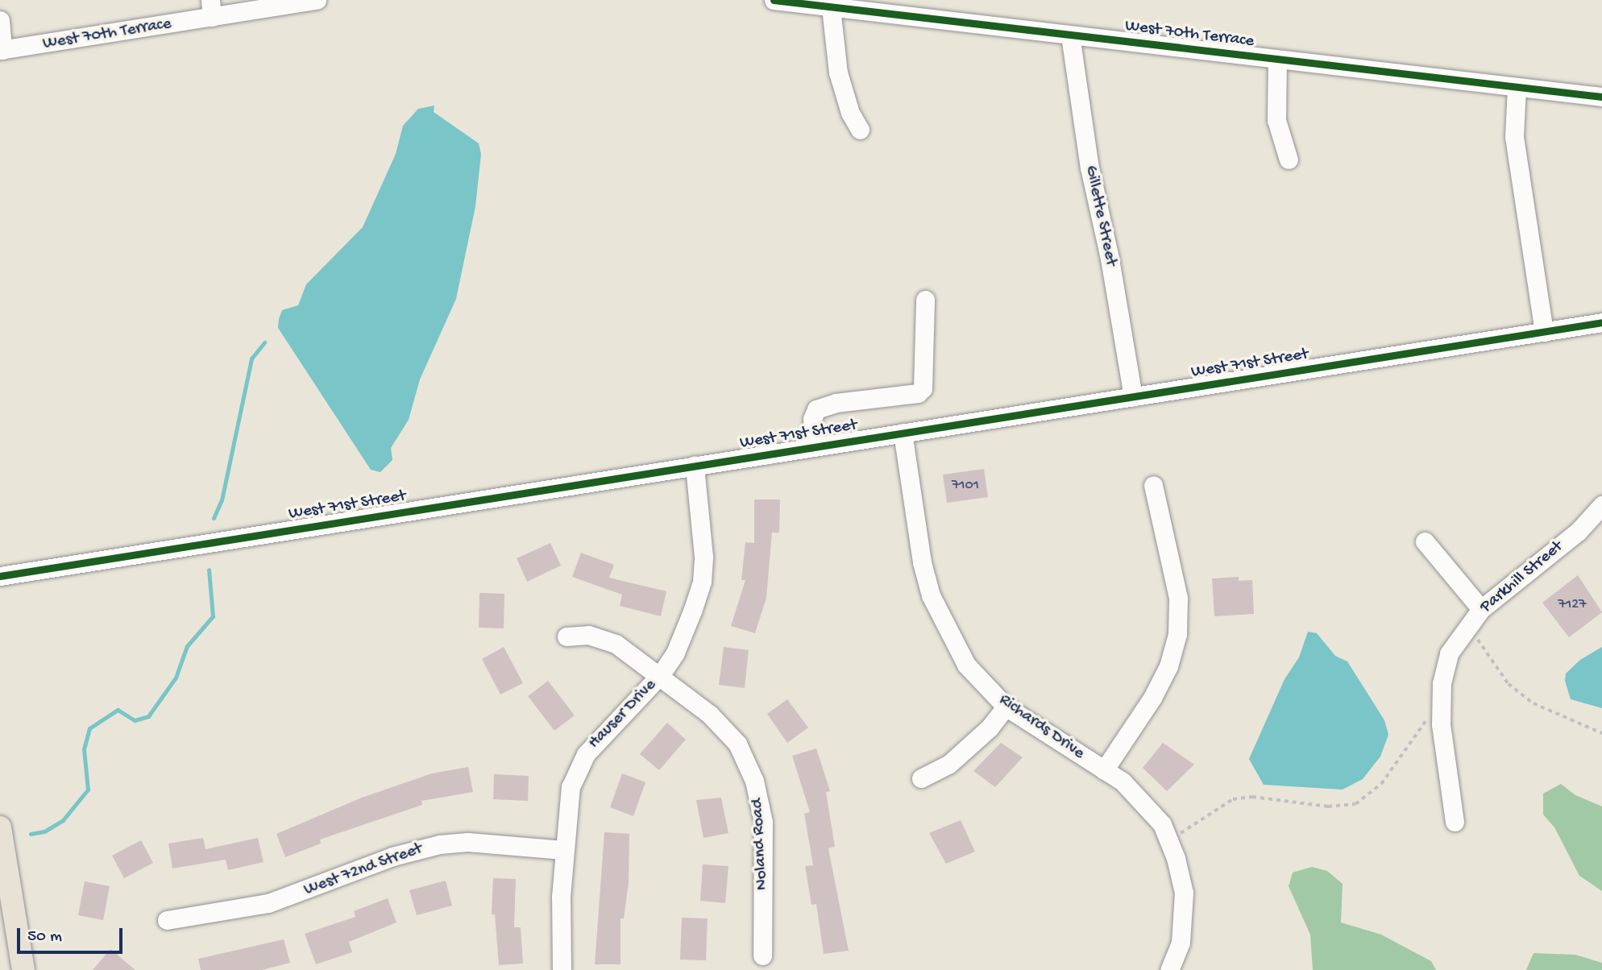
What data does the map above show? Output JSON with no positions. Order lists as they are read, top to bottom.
{
  "streets": {
    "street": [
      "West 70th Terrace",
      "Gillette Street",
      "West 71st Street",
      "Parkhill Street",
      "Hauser Drive",
      "Richards Drive",
      "Noland Road",
      "West 72nd Street"
    ]
  },
  "crossings": [
    ["West 70th Terrace", "Gillette Street"],
    ["Gillette Street", "West 71st Street"],
    ["West 71st Street", "Hauser Drive"],
    ["West 71st Street", "Richards Drive"],
    ["Hauser Drive", "Noland Road"],
    ["Hauser Drive", "West 72nd Street"]
  ],
  "house_numbers": ["7101", "7127"],
  "scale_bar": "50 m"
}
